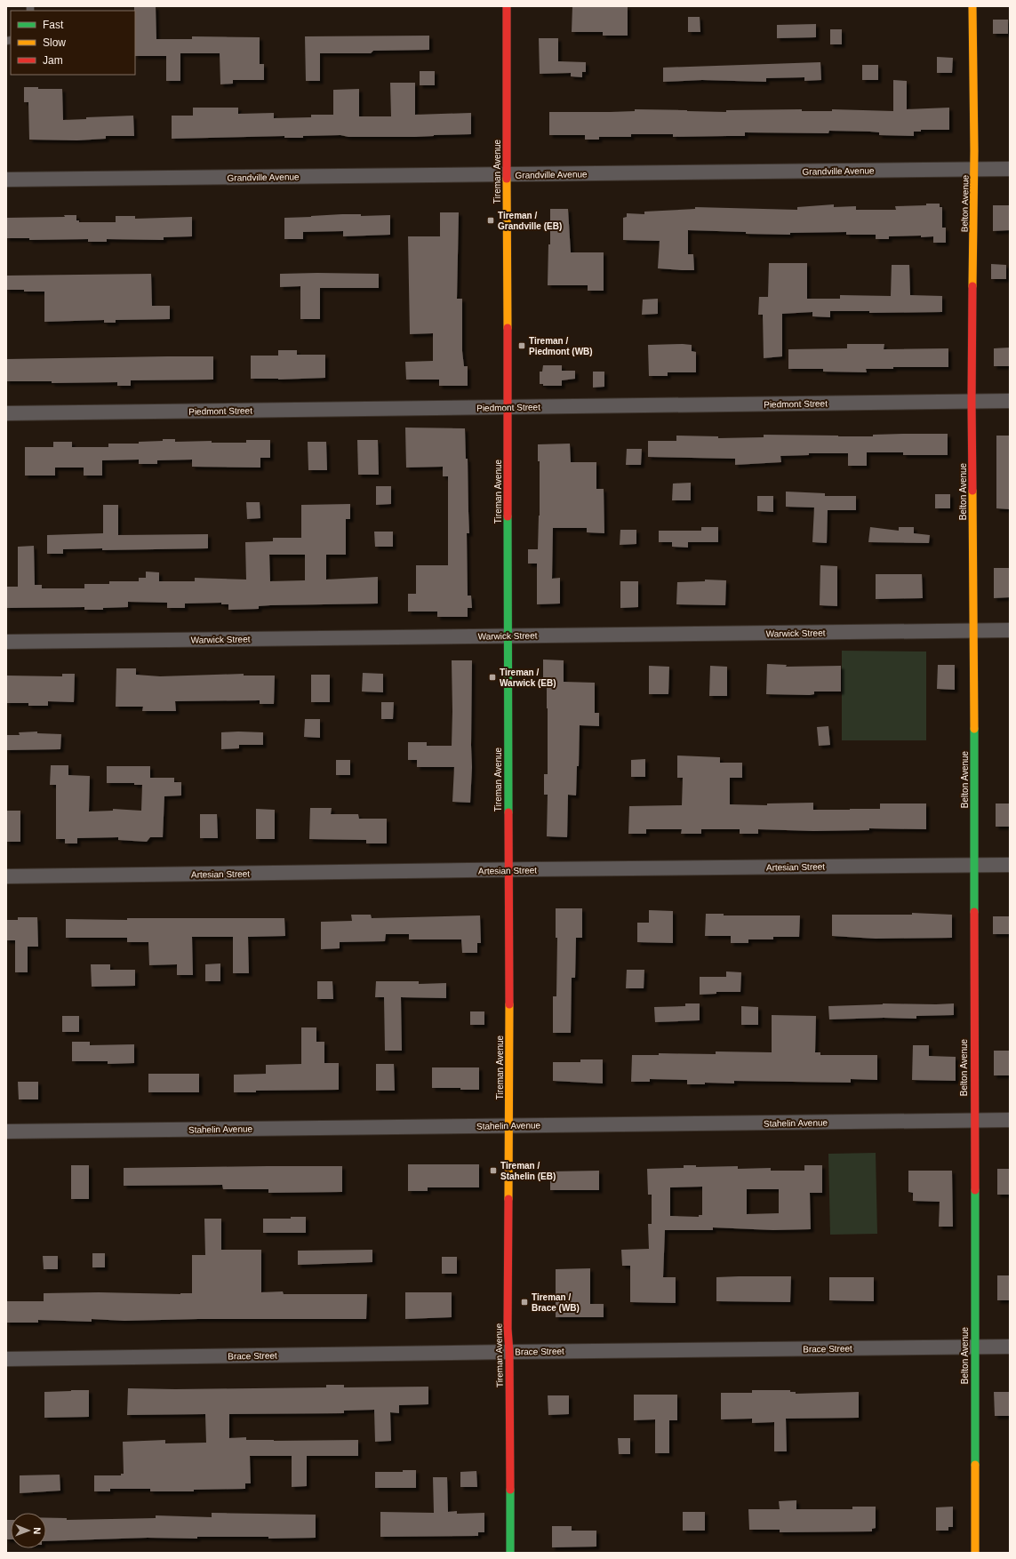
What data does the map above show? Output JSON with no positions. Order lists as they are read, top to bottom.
{
  "streets": {
    "street": [
      "Grandville Avenue",
      "Tireman Avenue",
      "Belton Avenue",
      "Piedmont Street",
      "Warwick Street",
      "Artesian Street",
      "Stahelin Avenue",
      "Brace Street"
    ]
  },
  "crossings": [
    ["Grandville Avenue", "Tireman Avenue"],
    ["Grandville Avenue", "Belton Avenue"],
    ["Tireman Avenue", "Piedmont Street"],
    ["Tireman Avenue", "Warwick Street"],
    ["Tireman Avenue", "Artesian Street"],
    ["Tireman Avenue", "Stahelin Avenue"],
    ["Tireman Avenue", "Brace Street"],
    ["Belton Avenue", "Piedmont Street"],
    ["Belton Avenue", "Warwick Street"],
    ["Belton Avenue", "Artesian Street"],
    ["Belton Avenue", "Stahelin Avenue"],
    ["Belton Avenue", "Brace Street"]
  ],
  "places": {
    "transit": [
      "Tireman / Grandville (EB)",
      "Tireman / Piedmont (WB)",
      "Tireman / Warwick (EB)",
      "Tireman / Stahelin (EB)",
      "Tireman / Brace (WB)"
    ]
  },
  "legend": ["Fast", "Slow", "Jam"],
  "north": "right"
}
